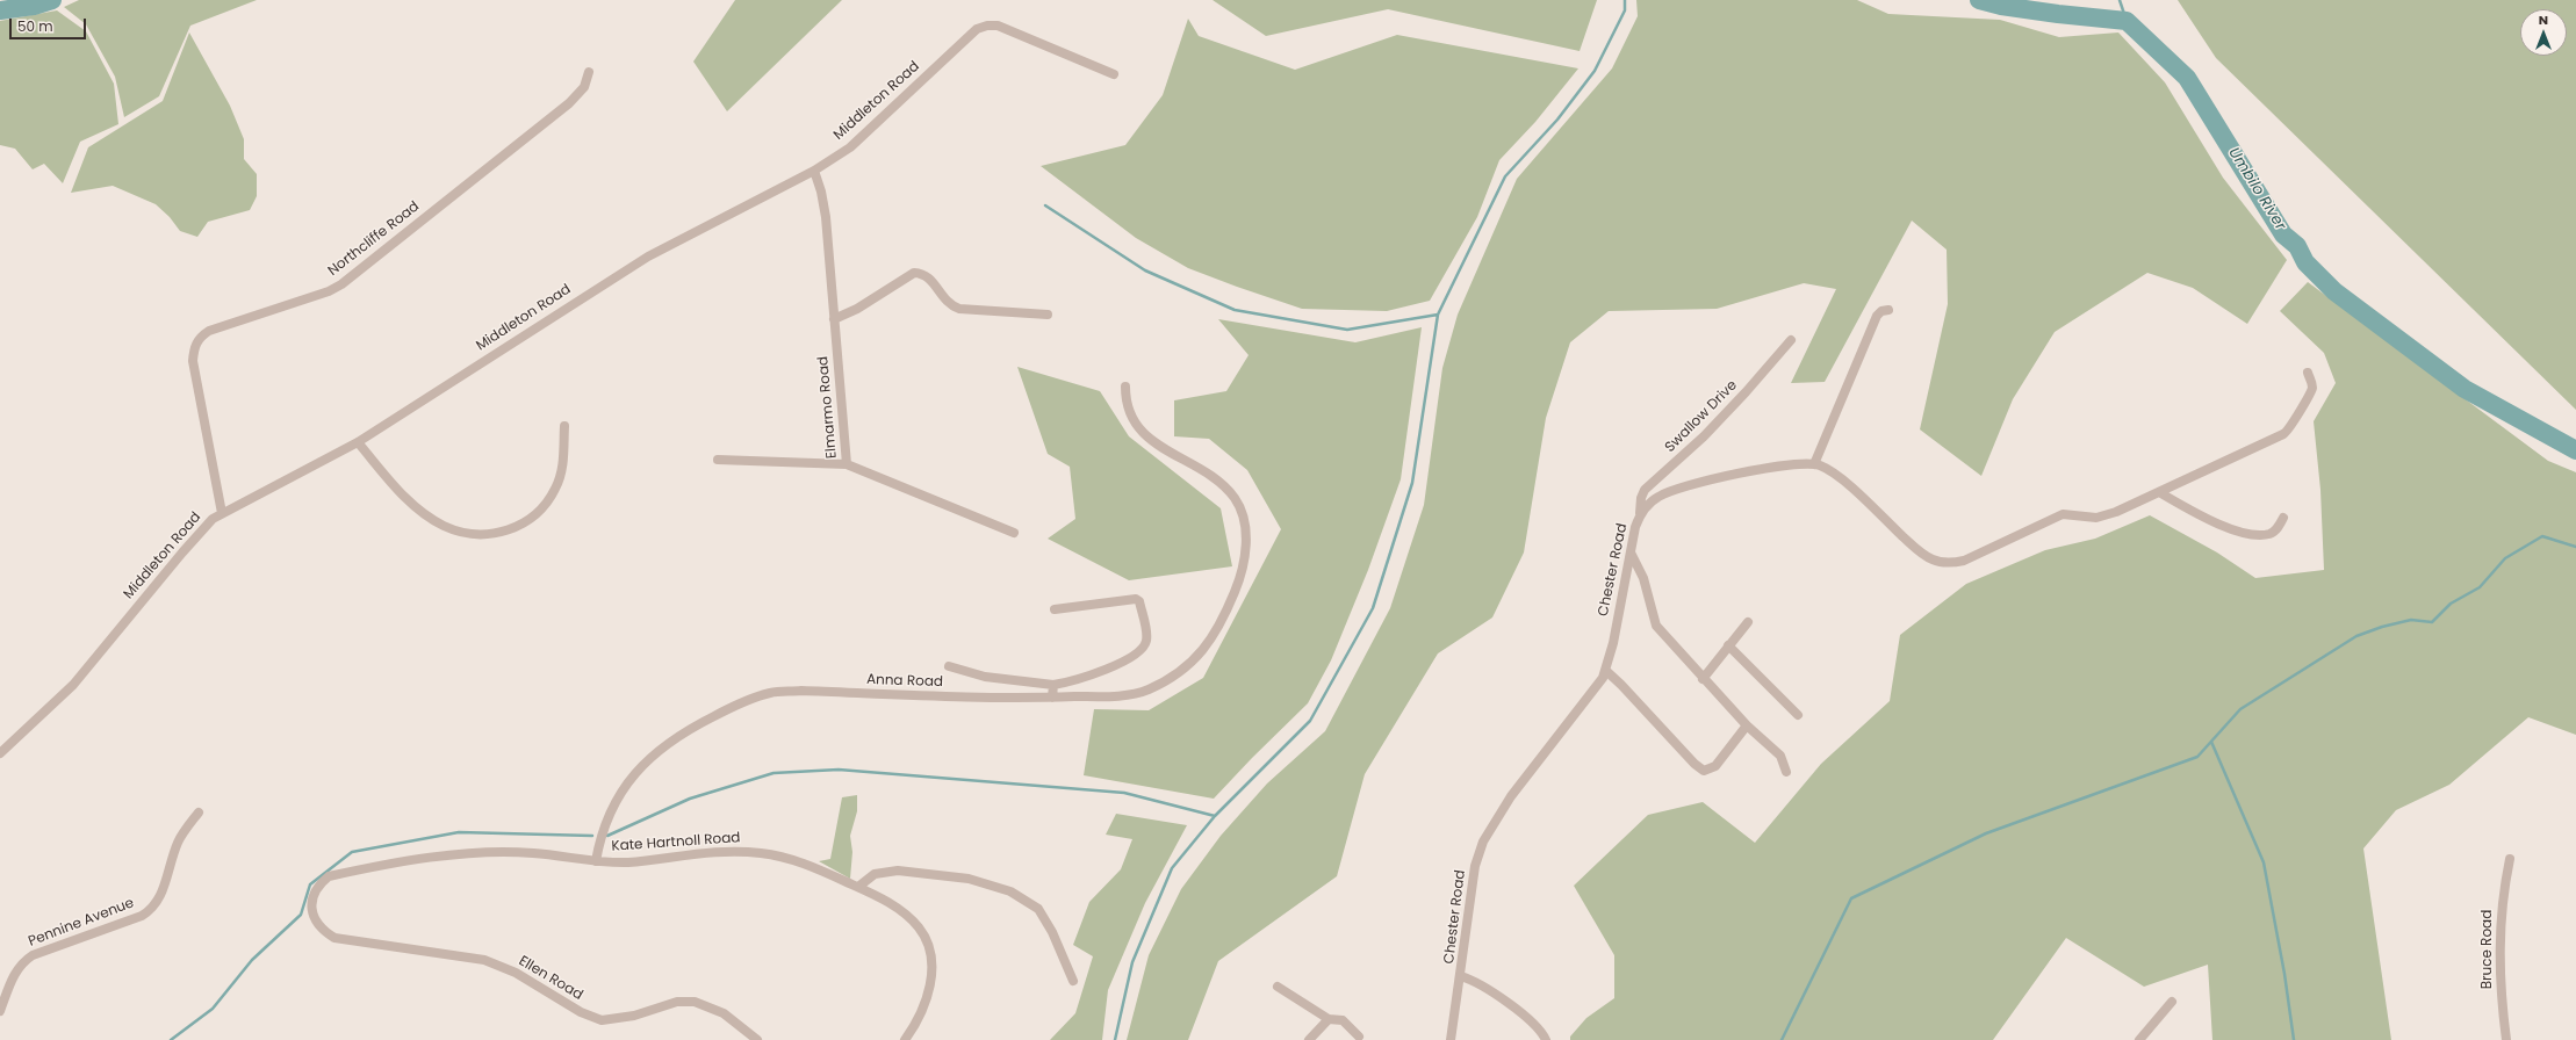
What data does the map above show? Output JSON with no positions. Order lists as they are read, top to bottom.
{
  "streets": {
    "street": [
      "Middleton Road",
      "Northcliffe Road",
      "Elmarmo Road",
      "Swallow Drive",
      "Chester Road",
      "Anna Road",
      "Kate Hartnoll Road",
      "Pennine Avenue",
      "Bruce Road",
      "Ellen Road"
    ]
  },
  "crossings": [
    ["Middleton Road", "Northcliffe Road"],
    ["Middleton Road", "Elmarmo Road"],
    ["Swallow Drive", "Chester Road"],
    ["Anna Road", "Kate Hartnoll Road"],
    ["Kate Hartnoll Road", "Ellen Road"]
  ],
  "water": ["Umbilo River"],
  "scale_bar": "50 m",
  "north": "top"
}
